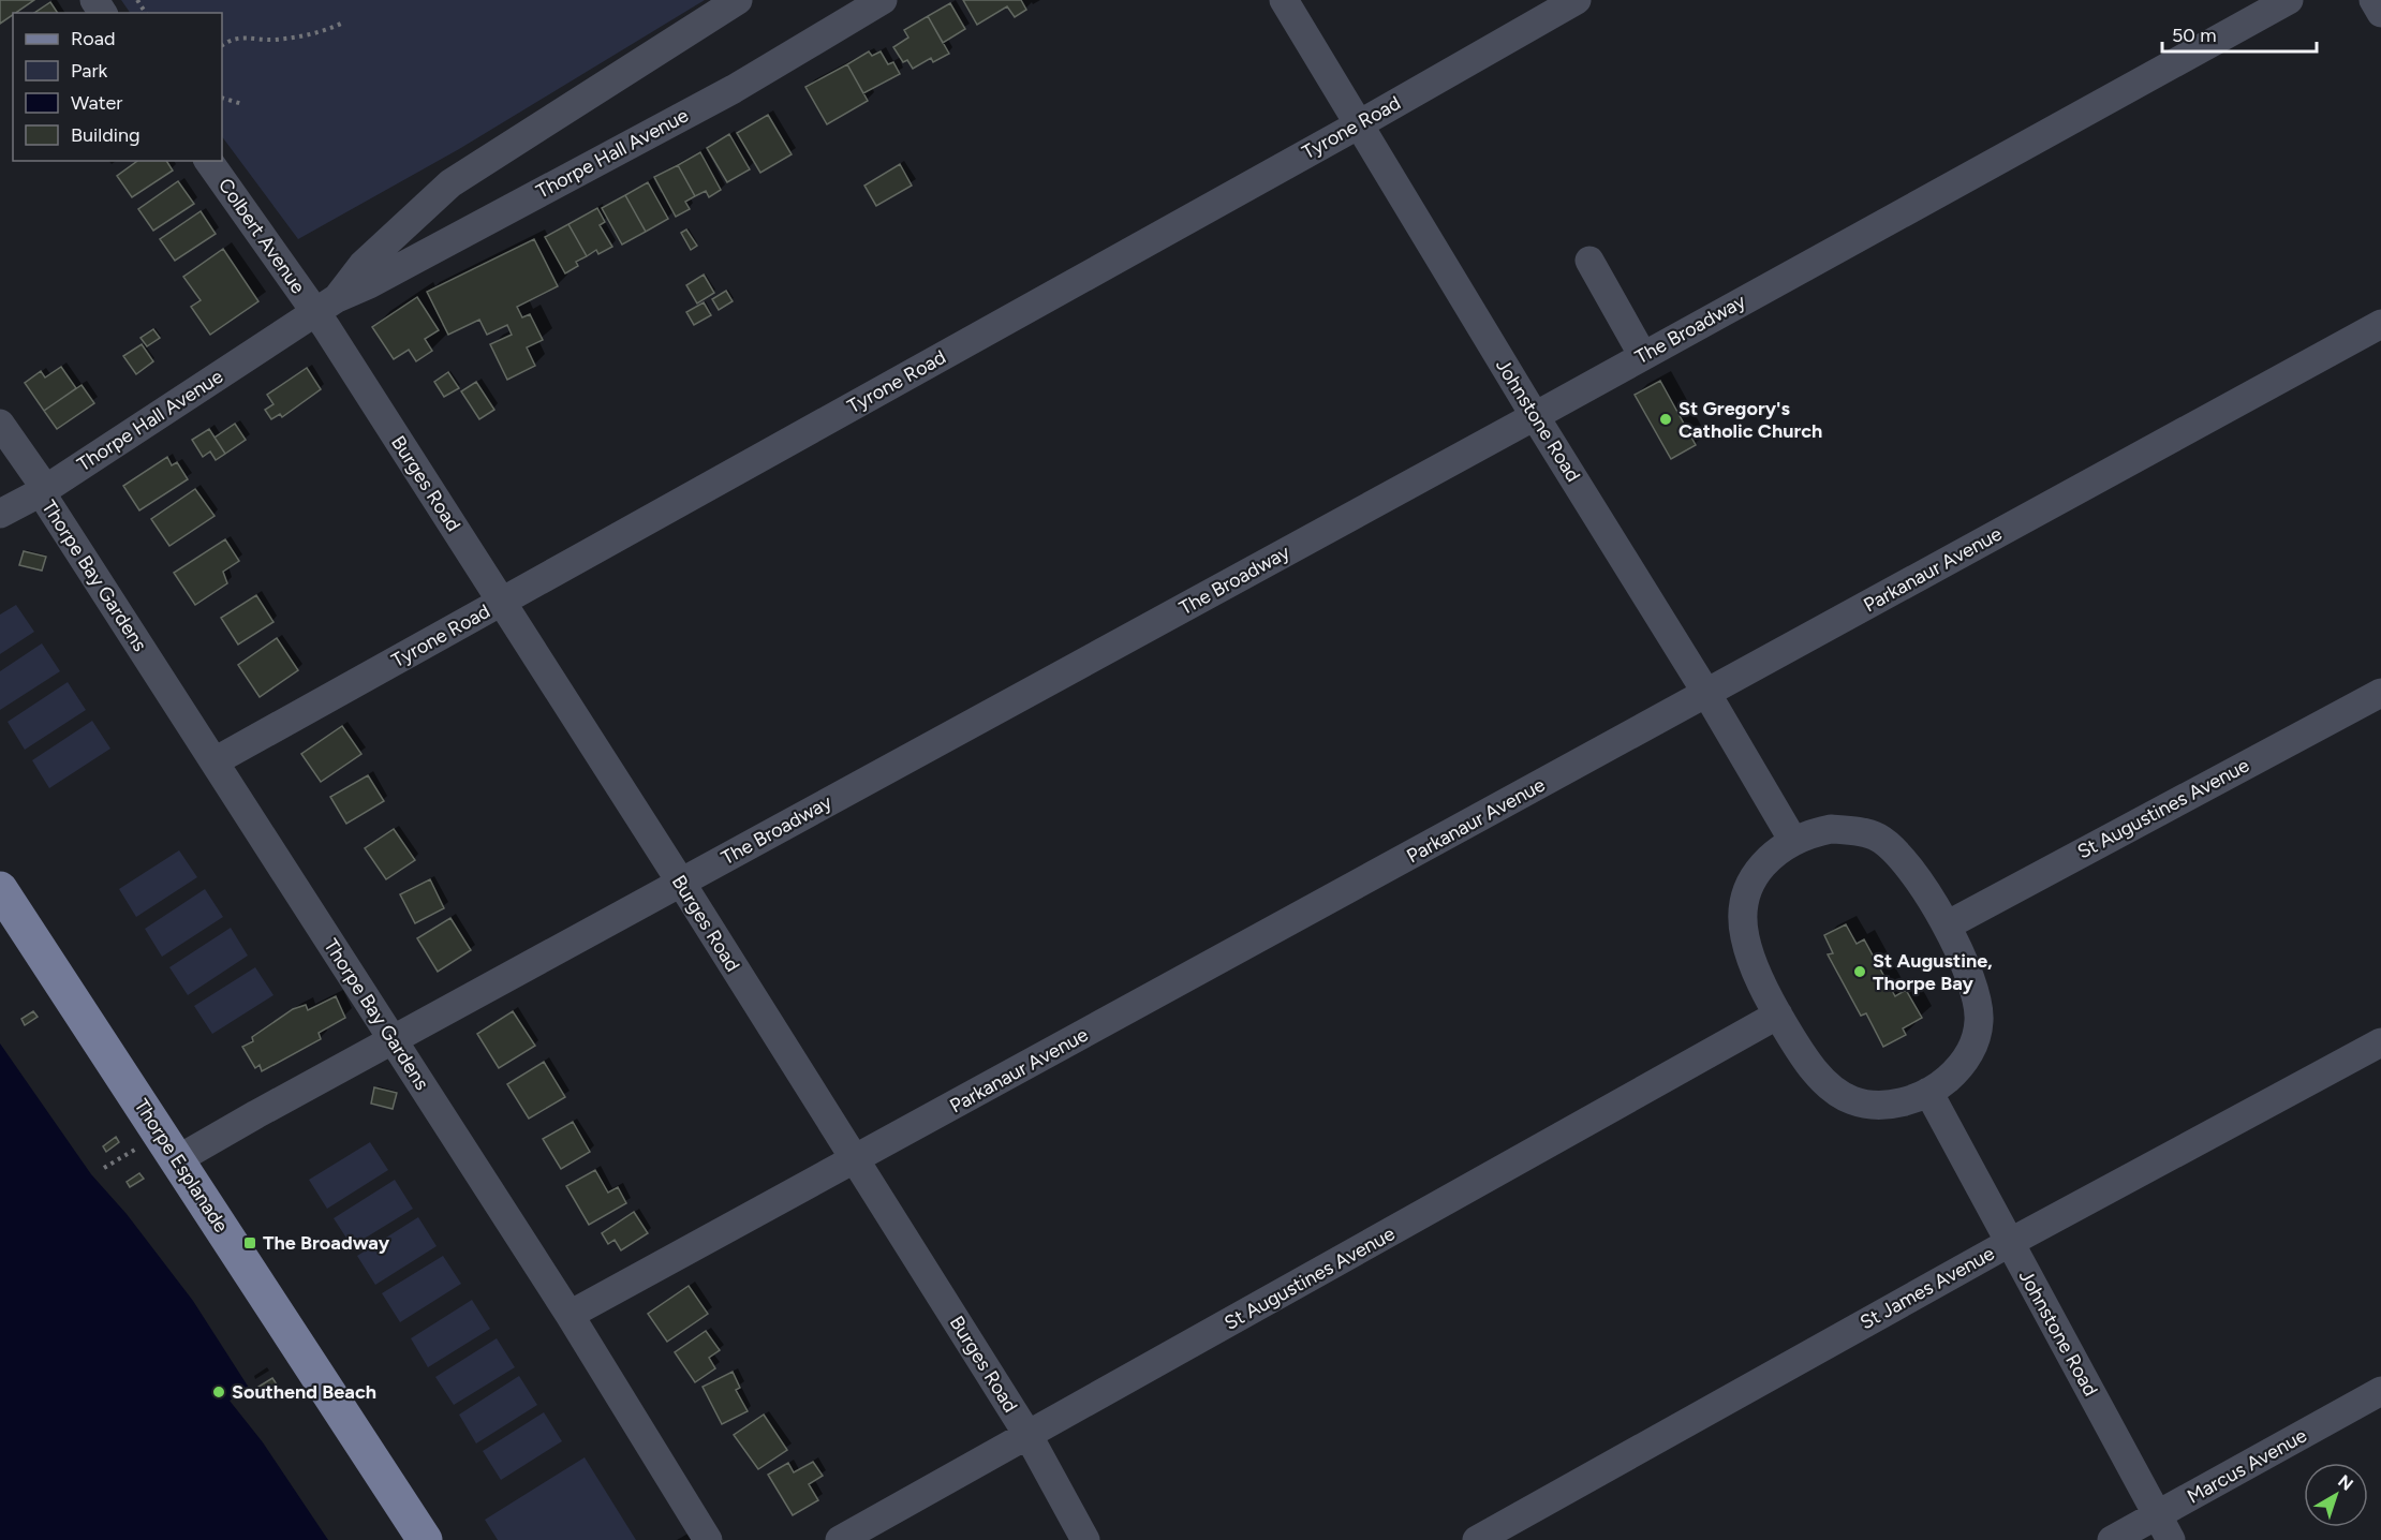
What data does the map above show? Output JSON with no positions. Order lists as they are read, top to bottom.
{
  "streets": {
    "main road": ["Thorpe Esplanade"],
    "street": [
      "Tyrone Road",
      "Thorpe Hall Avenue",
      "Colbert Avenue",
      "The Broadway",
      "Johnstone Road",
      "Burges Road",
      "Parkanaur Avenue",
      "Thorpe Bay Gardens",
      "St Augustines Avenue",
      "St James Avenue",
      "Marcus Avenue"
    ]
  },
  "crossings": [
    ["Tyrone Road", "Johnstone Road"],
    ["Tyrone Road", "Burges Road"],
    ["Tyrone Road", "Thorpe Bay Gardens"],
    ["Thorpe Hall Avenue", "Colbert Avenue"],
    ["Thorpe Hall Avenue", "Burges Road"],
    ["Thorpe Hall Avenue", "Thorpe Bay Gardens"],
    ["Colbert Avenue", "Burges Road"],
    ["The Broadway", "Johnstone Road"],
    ["The Broadway", "Burges Road"],
    ["The Broadway", "Thorpe Bay Gardens"],
    ["The Broadway", "Thorpe Esplanade"],
    ["Johnstone Road", "Parkanaur Avenue"],
    ["Johnstone Road", "St James Avenue"],
    ["Johnstone Road", "Marcus Avenue"],
    ["Burges Road", "Parkanaur Avenue"],
    ["Burges Road", "St Augustines Avenue"],
    ["Parkanaur Avenue", "Thorpe Bay Gardens"]
  ],
  "places": {
    "other": ["St Gregory's Catholic Church", "St Augustine, Thorpe Bay", "Southend Beach"],
    "transit": ["The Broadway"]
  },
  "legend": [
    "Road",
    "Park",
    "Water",
    "Building"
  ],
  "scale_bar": "50 m",
  "north": "top right"
}
